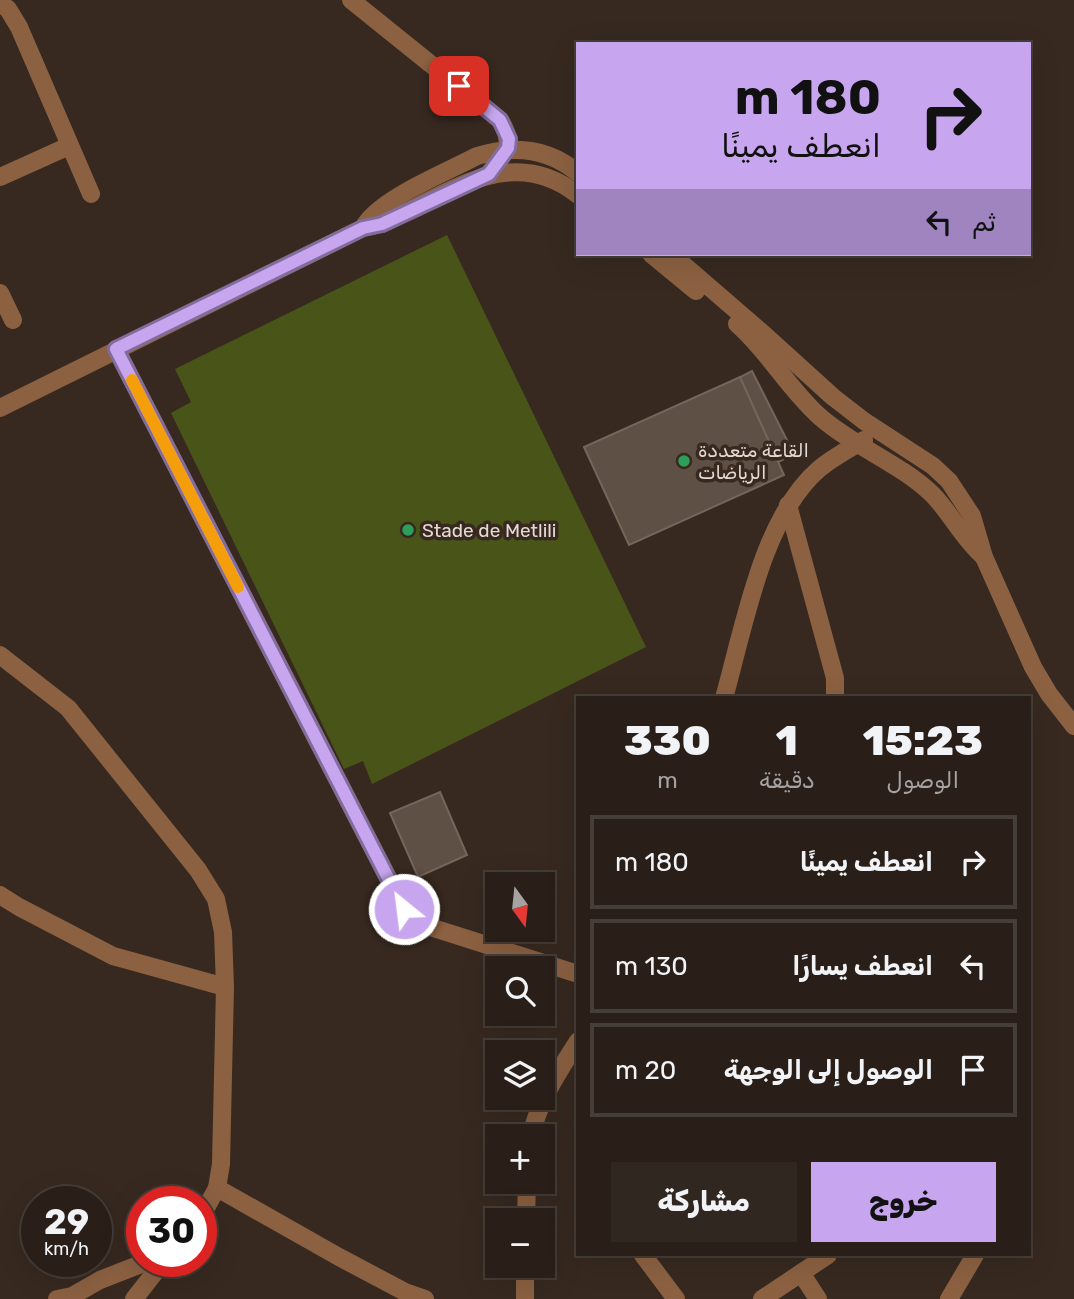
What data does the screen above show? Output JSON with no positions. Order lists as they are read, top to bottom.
{
  "places": ["القاعة متعددة الرياضات", "Stade de Metlili"],
  "north": "bottom",
  "page": {
    "turn": ["180 m", "انعطف يمينًا"],
    "then": "ثم",
    "eta": [
      "15:23",
      "الوصول",
      "1",
      "دقيقة",
      "330",
      "m"
    ],
    "list": [
      {
        "name": "انعطف يمينًا",
        "value": "180 m"
      },
      {
        "name": "انعطف يسارًا",
        "value": "130 m"
      },
      {
        "name": "الوصول إلى الوجهة",
        "value": "20 m"
      }
    ],
    "map_buttons": ["+", "−"],
    "buttons": ["خروج", "مشاركة"],
    "speed": "29 km/h",
    "limit": "30"
  }
}
